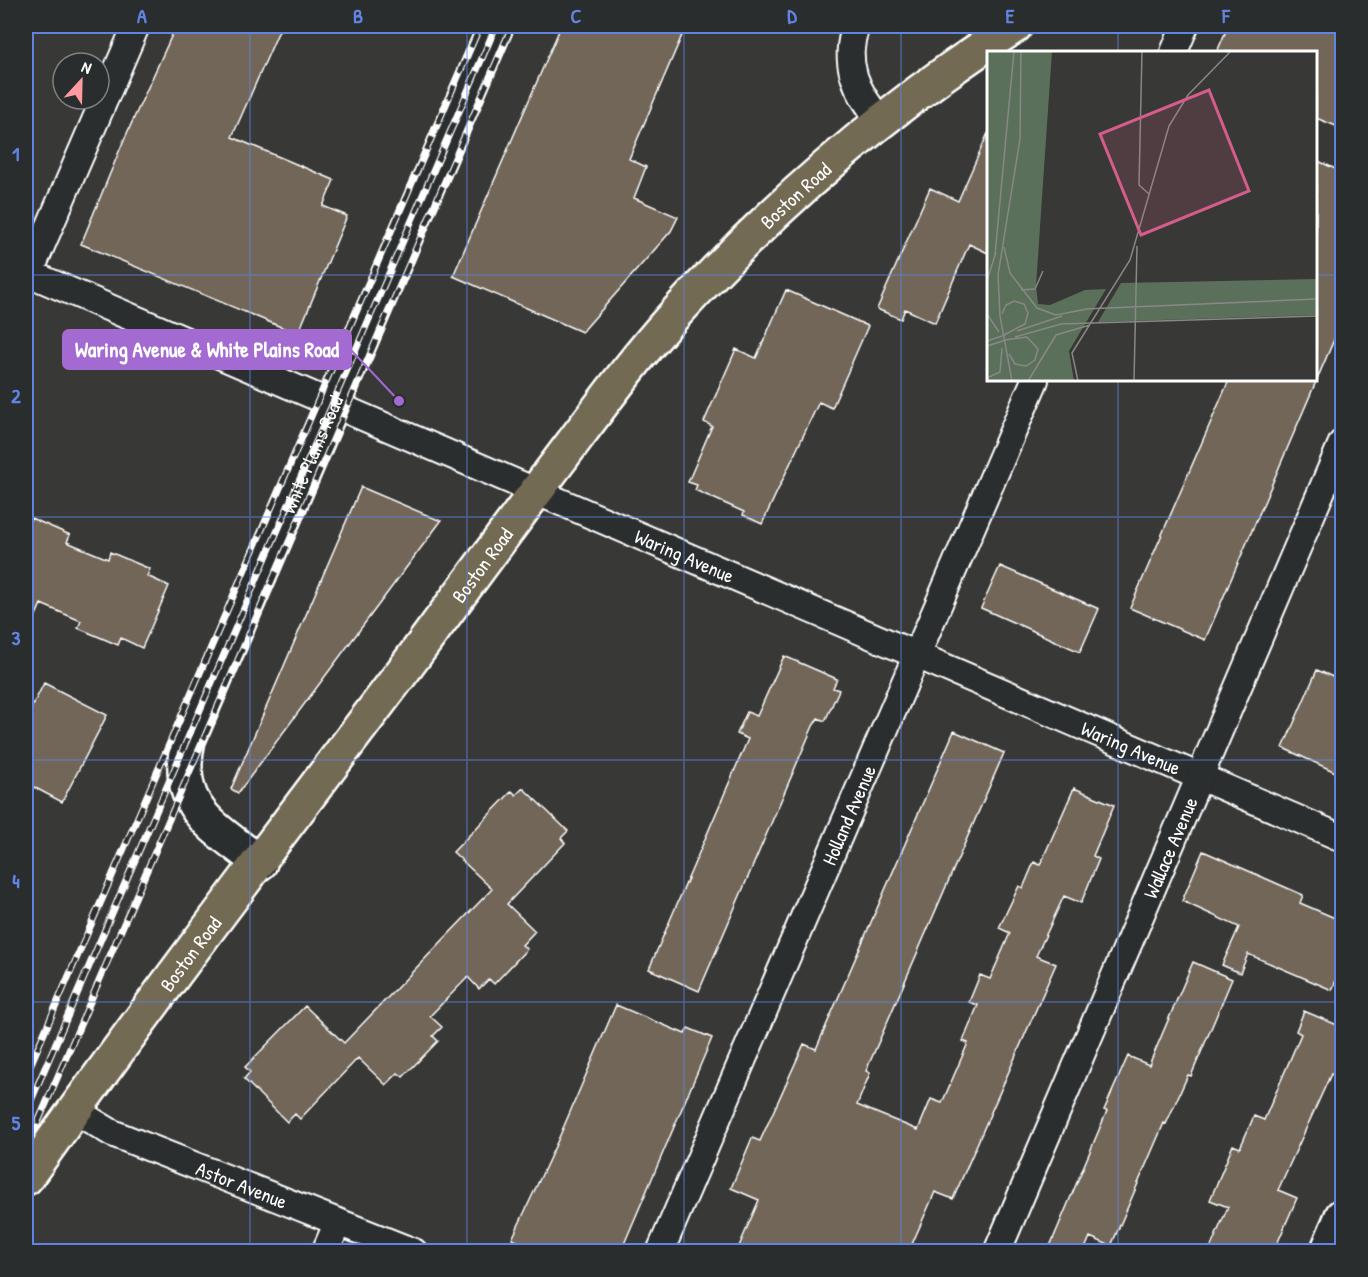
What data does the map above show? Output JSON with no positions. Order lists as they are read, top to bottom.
{
  "streets": {
    "main road": ["Boston Road", "White Plains Road"],
    "street": [
      "Waring Avenue",
      "Holland Avenue",
      "Wallace Avenue",
      "Astor Avenue"
    ]
  },
  "crossings": [
    ["Boston Road", "White Plains Road"],
    ["Boston Road", "Waring Avenue"],
    ["Boston Road", "Astor Avenue"],
    ["White Plains Road", "Waring Avenue"],
    ["Waring Avenue", "Holland Avenue"],
    ["Waring Avenue", "Wallace Avenue"]
  ],
  "places": ["Waring Avenue & White Plains Road"],
  "north": "top",
  "grid": {
    "columns": [
      "A",
      "B",
      "C",
      "D",
      "E",
      "F"
    ],
    "rows": [
      "1",
      "2",
      "3",
      "4",
      "5"
    ]
  }
}
